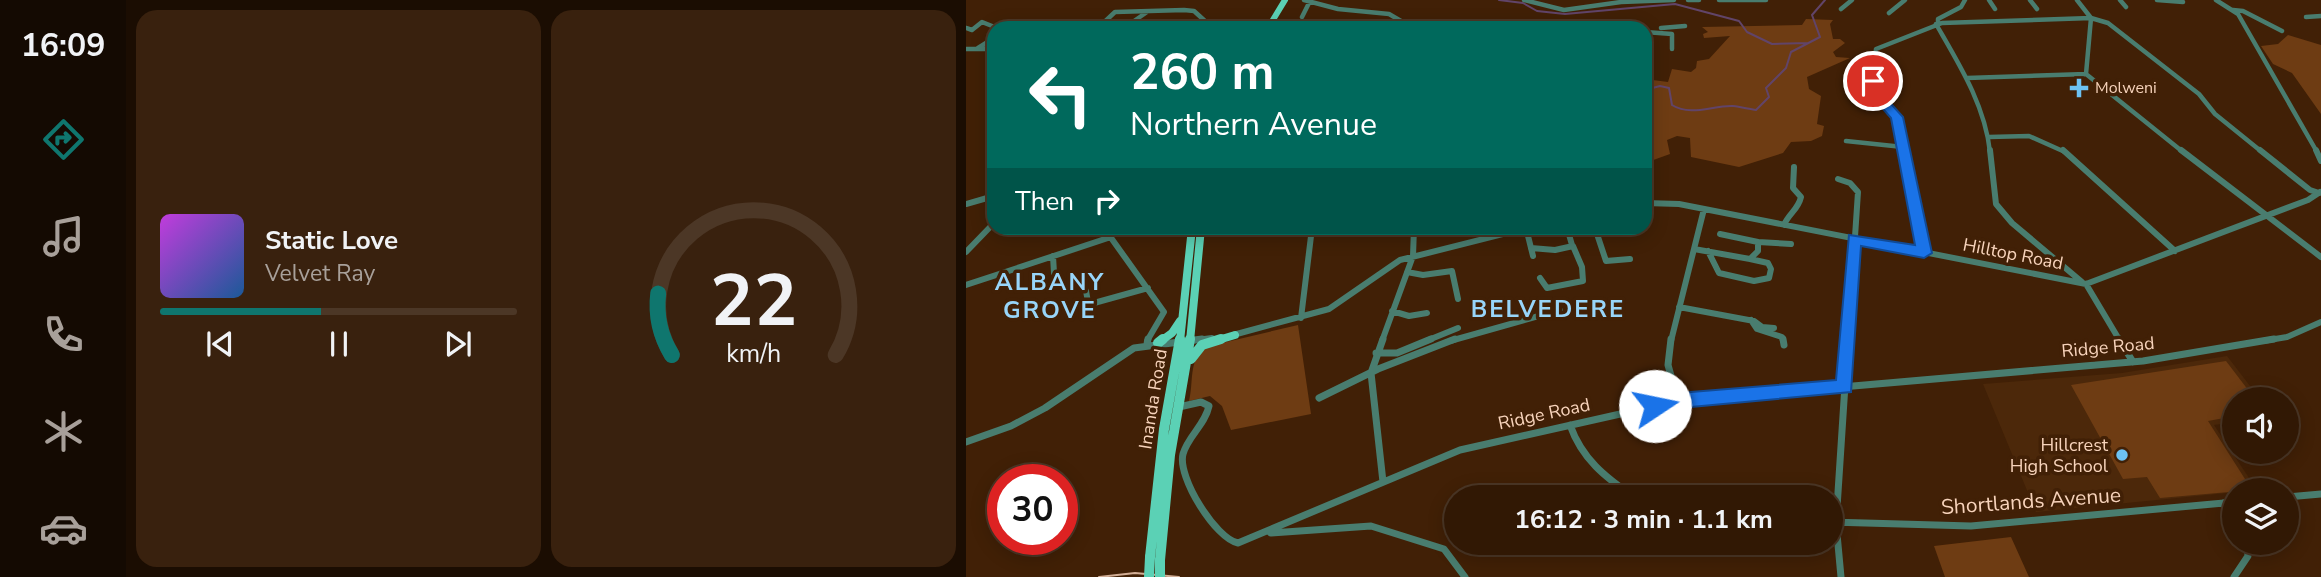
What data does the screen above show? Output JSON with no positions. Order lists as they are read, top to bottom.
{
  "streets": {
    "main road": ["Inanda Road"],
    "street": ["Hilltop Road", "Ridge Road", "Shortlands Avenue"]
  },
  "crossings": [
    ["Ridge Road", "Inanda Road"]
  ],
  "districts": ["ALBANY GROVE", "BELVEDERE"],
  "places": {
    "health": ["Molweni"],
    "other": ["Hillcrest High School"]
  },
  "page": {
    "tabs": "16:09",
    "turn": ["260 m", "Northern Avenue"],
    "then": "Then",
    "song": ["Static Love", "Velvet Ray"],
    "limit": "30",
    "trip": "16:12 · 3 min · 1.1 km",
    "gauge": ["22", "km/h"]
  }
}
